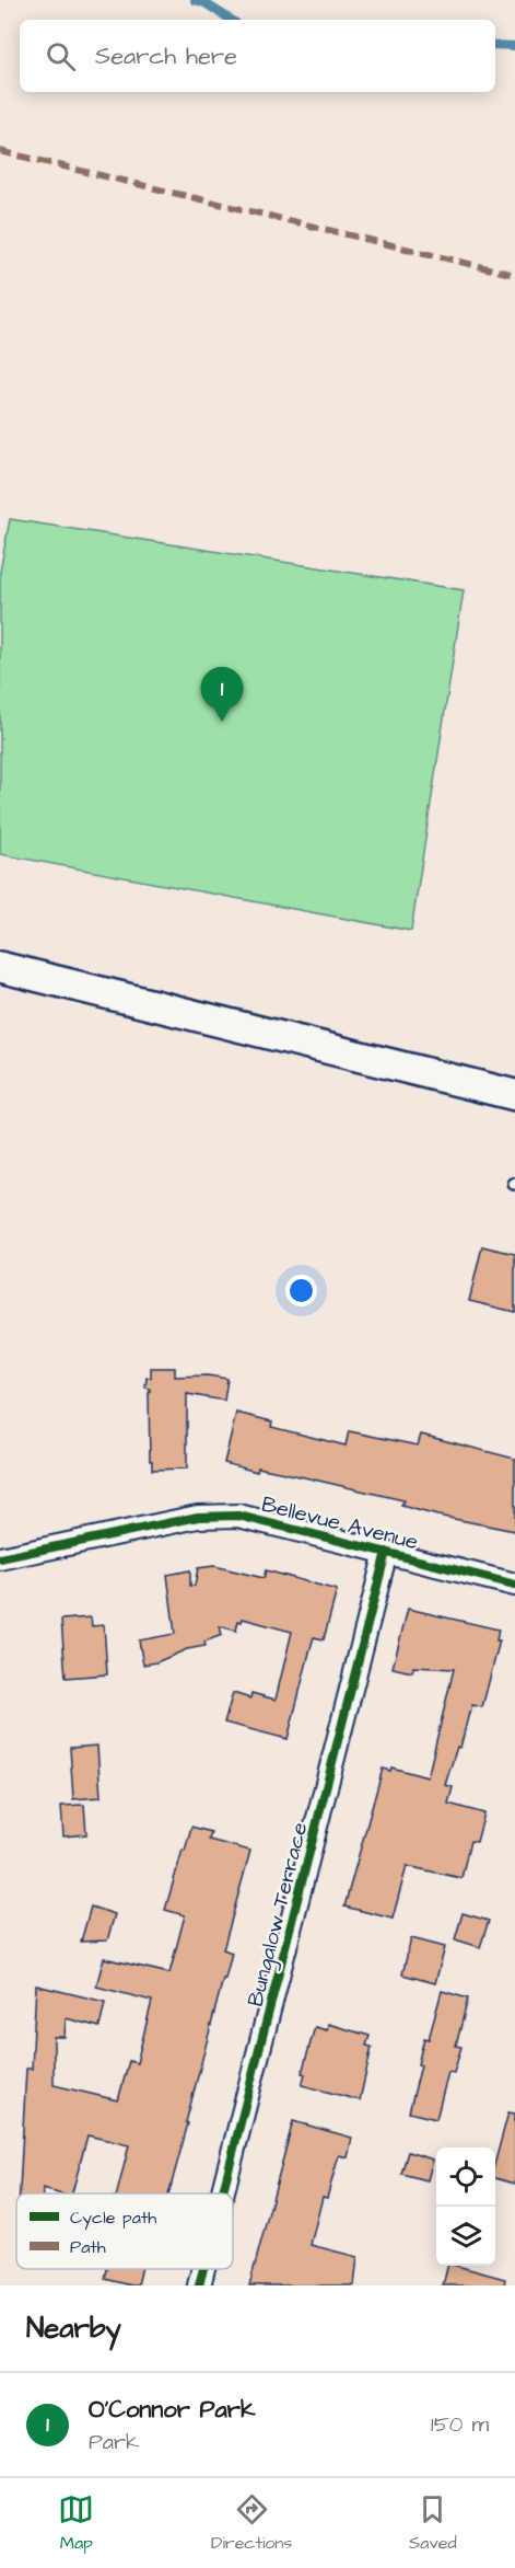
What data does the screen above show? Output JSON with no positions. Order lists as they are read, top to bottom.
{
  "streets": {
    "street": ["Bellevue Avenue", "Bungalow Terrace"]
  },
  "crossings": [
    ["Bellevue Avenue", "Bungalow Terrace"]
  ],
  "legend": ["Cycle path", "Path"],
  "page": {
    "search": "Search here",
    "pins": "1",
    "heading": "Nearby",
    "list": [
      {
        "mark": "1",
        "name": "O'Connor Park",
        "note": "Park",
        "value": "150 m"
      }
    ],
    "nav": ["Map", "Directions", "Saved"]
  }
}
